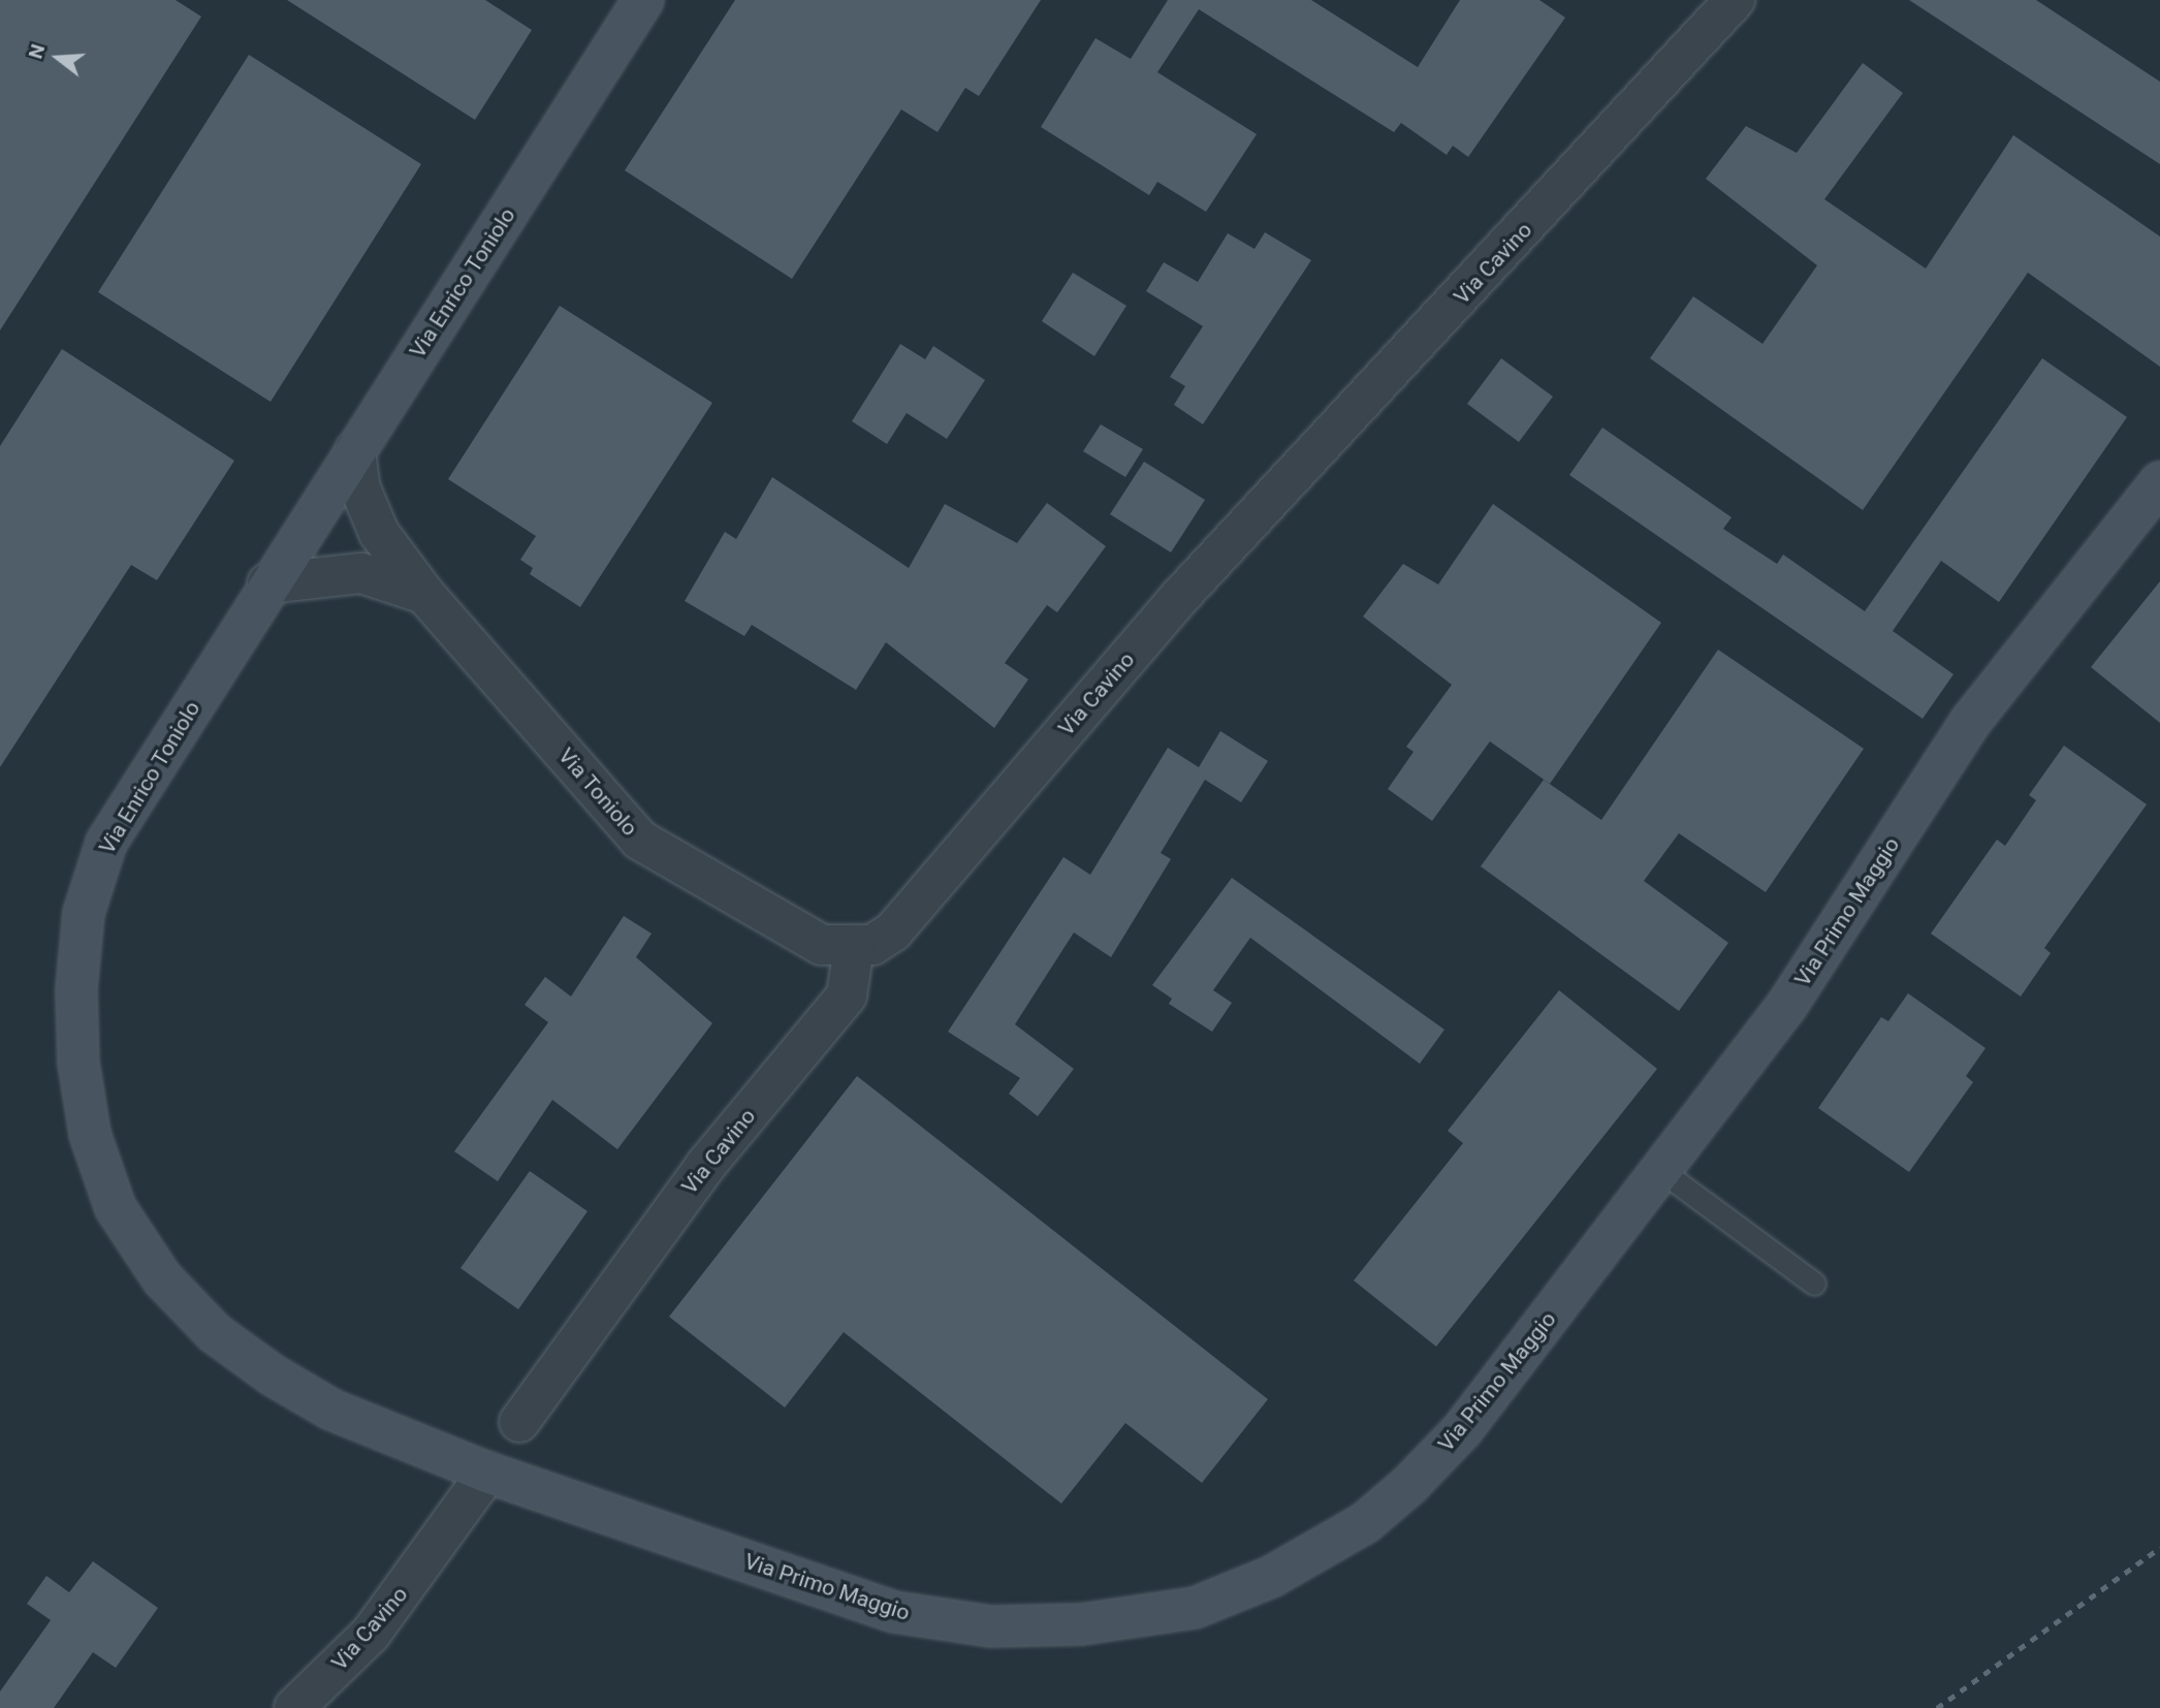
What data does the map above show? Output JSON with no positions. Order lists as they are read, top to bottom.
{
  "streets": {
    "street": [
      "Via Cavino",
      "Via Enrico Toniolo",
      "Via Toniolo",
      "Via Primo Maggio"
    ]
  },
  "crossings": [
    ["Via Cavino", "Via Enrico Toniolo"],
    ["Via Cavino", "Via Toniolo"],
    ["Via Cavino", "Via Primo Maggio"],
    ["Via Enrico Toniolo", "Via Toniolo"],
    ["Via Enrico Toniolo", "Via Primo Maggio"]
  ],
  "north": "left"
}
